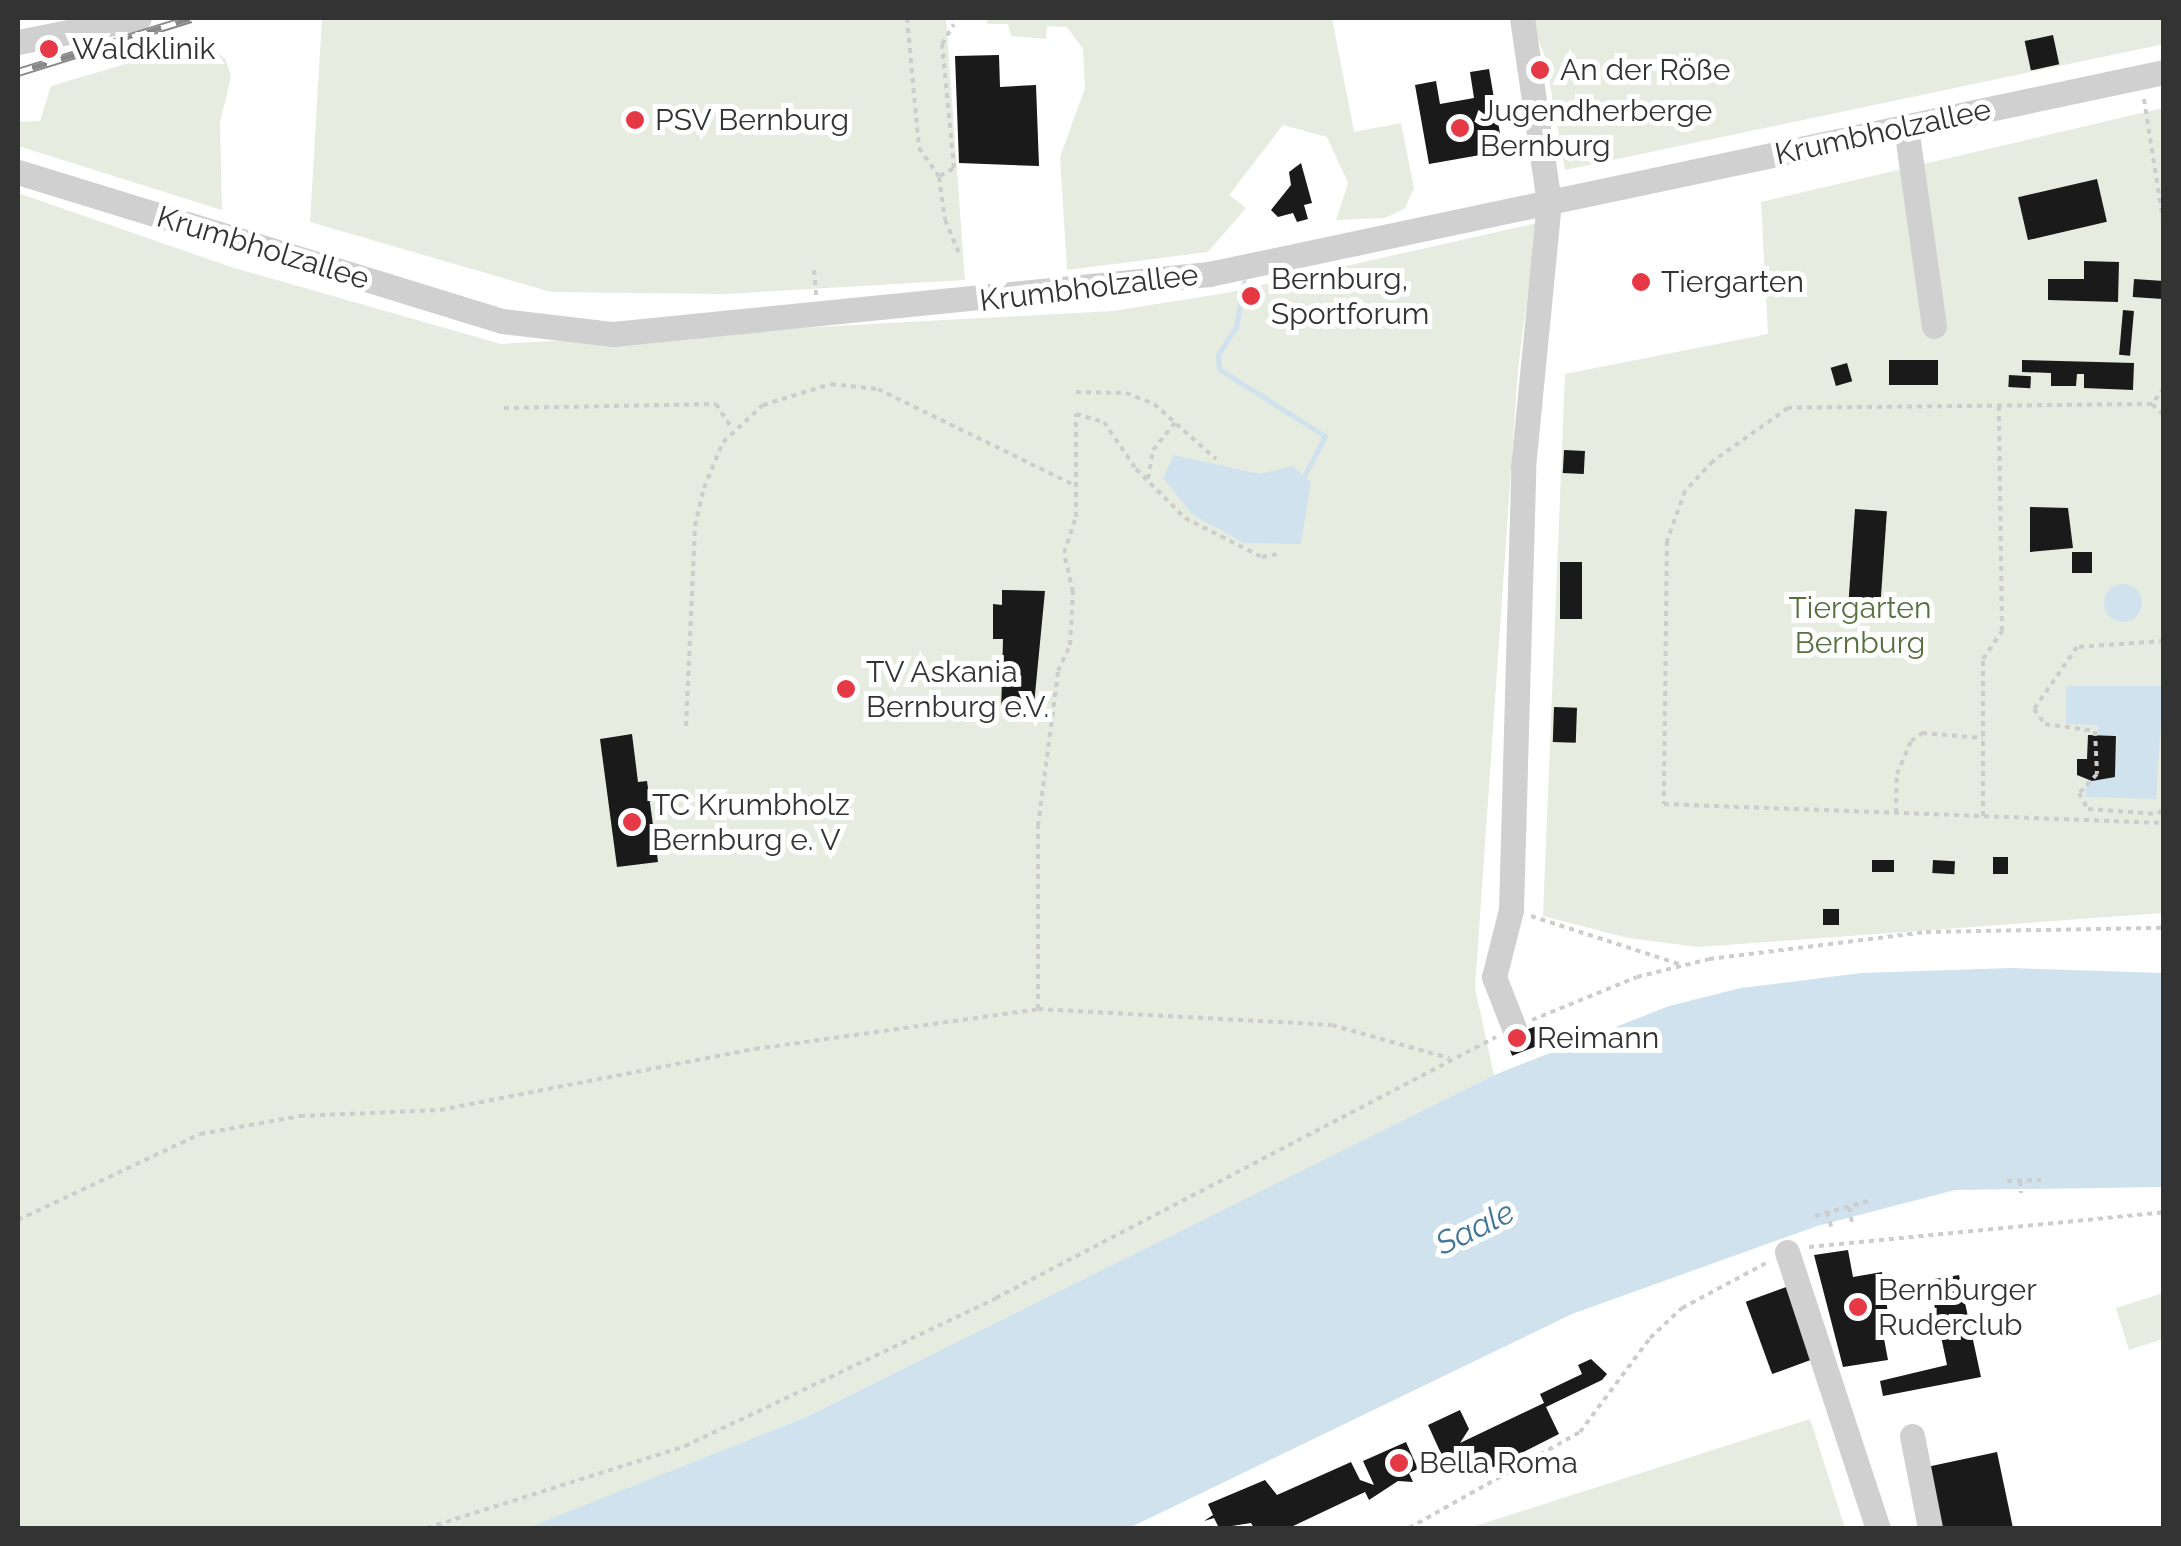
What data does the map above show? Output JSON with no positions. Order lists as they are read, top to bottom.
{
  "streets": {
    "street": ["Krumbholzallee"]
  },
  "water": ["Saale"],
  "parks": ["Tiergarten Bernburg"],
  "places": [
    "Waldklinik",
    "An der Röße",
    "PSV Bernburg",
    "Jugendherberge Bernburg",
    "Tiergarten",
    "Bernburg, Sportforum",
    "TV Askania Bernburg e.V.",
    "TC Krumbholz Bernburg e. V",
    "Reimann",
    "Bernburger Ruderclub",
    "Bella Roma"
  ]
}
